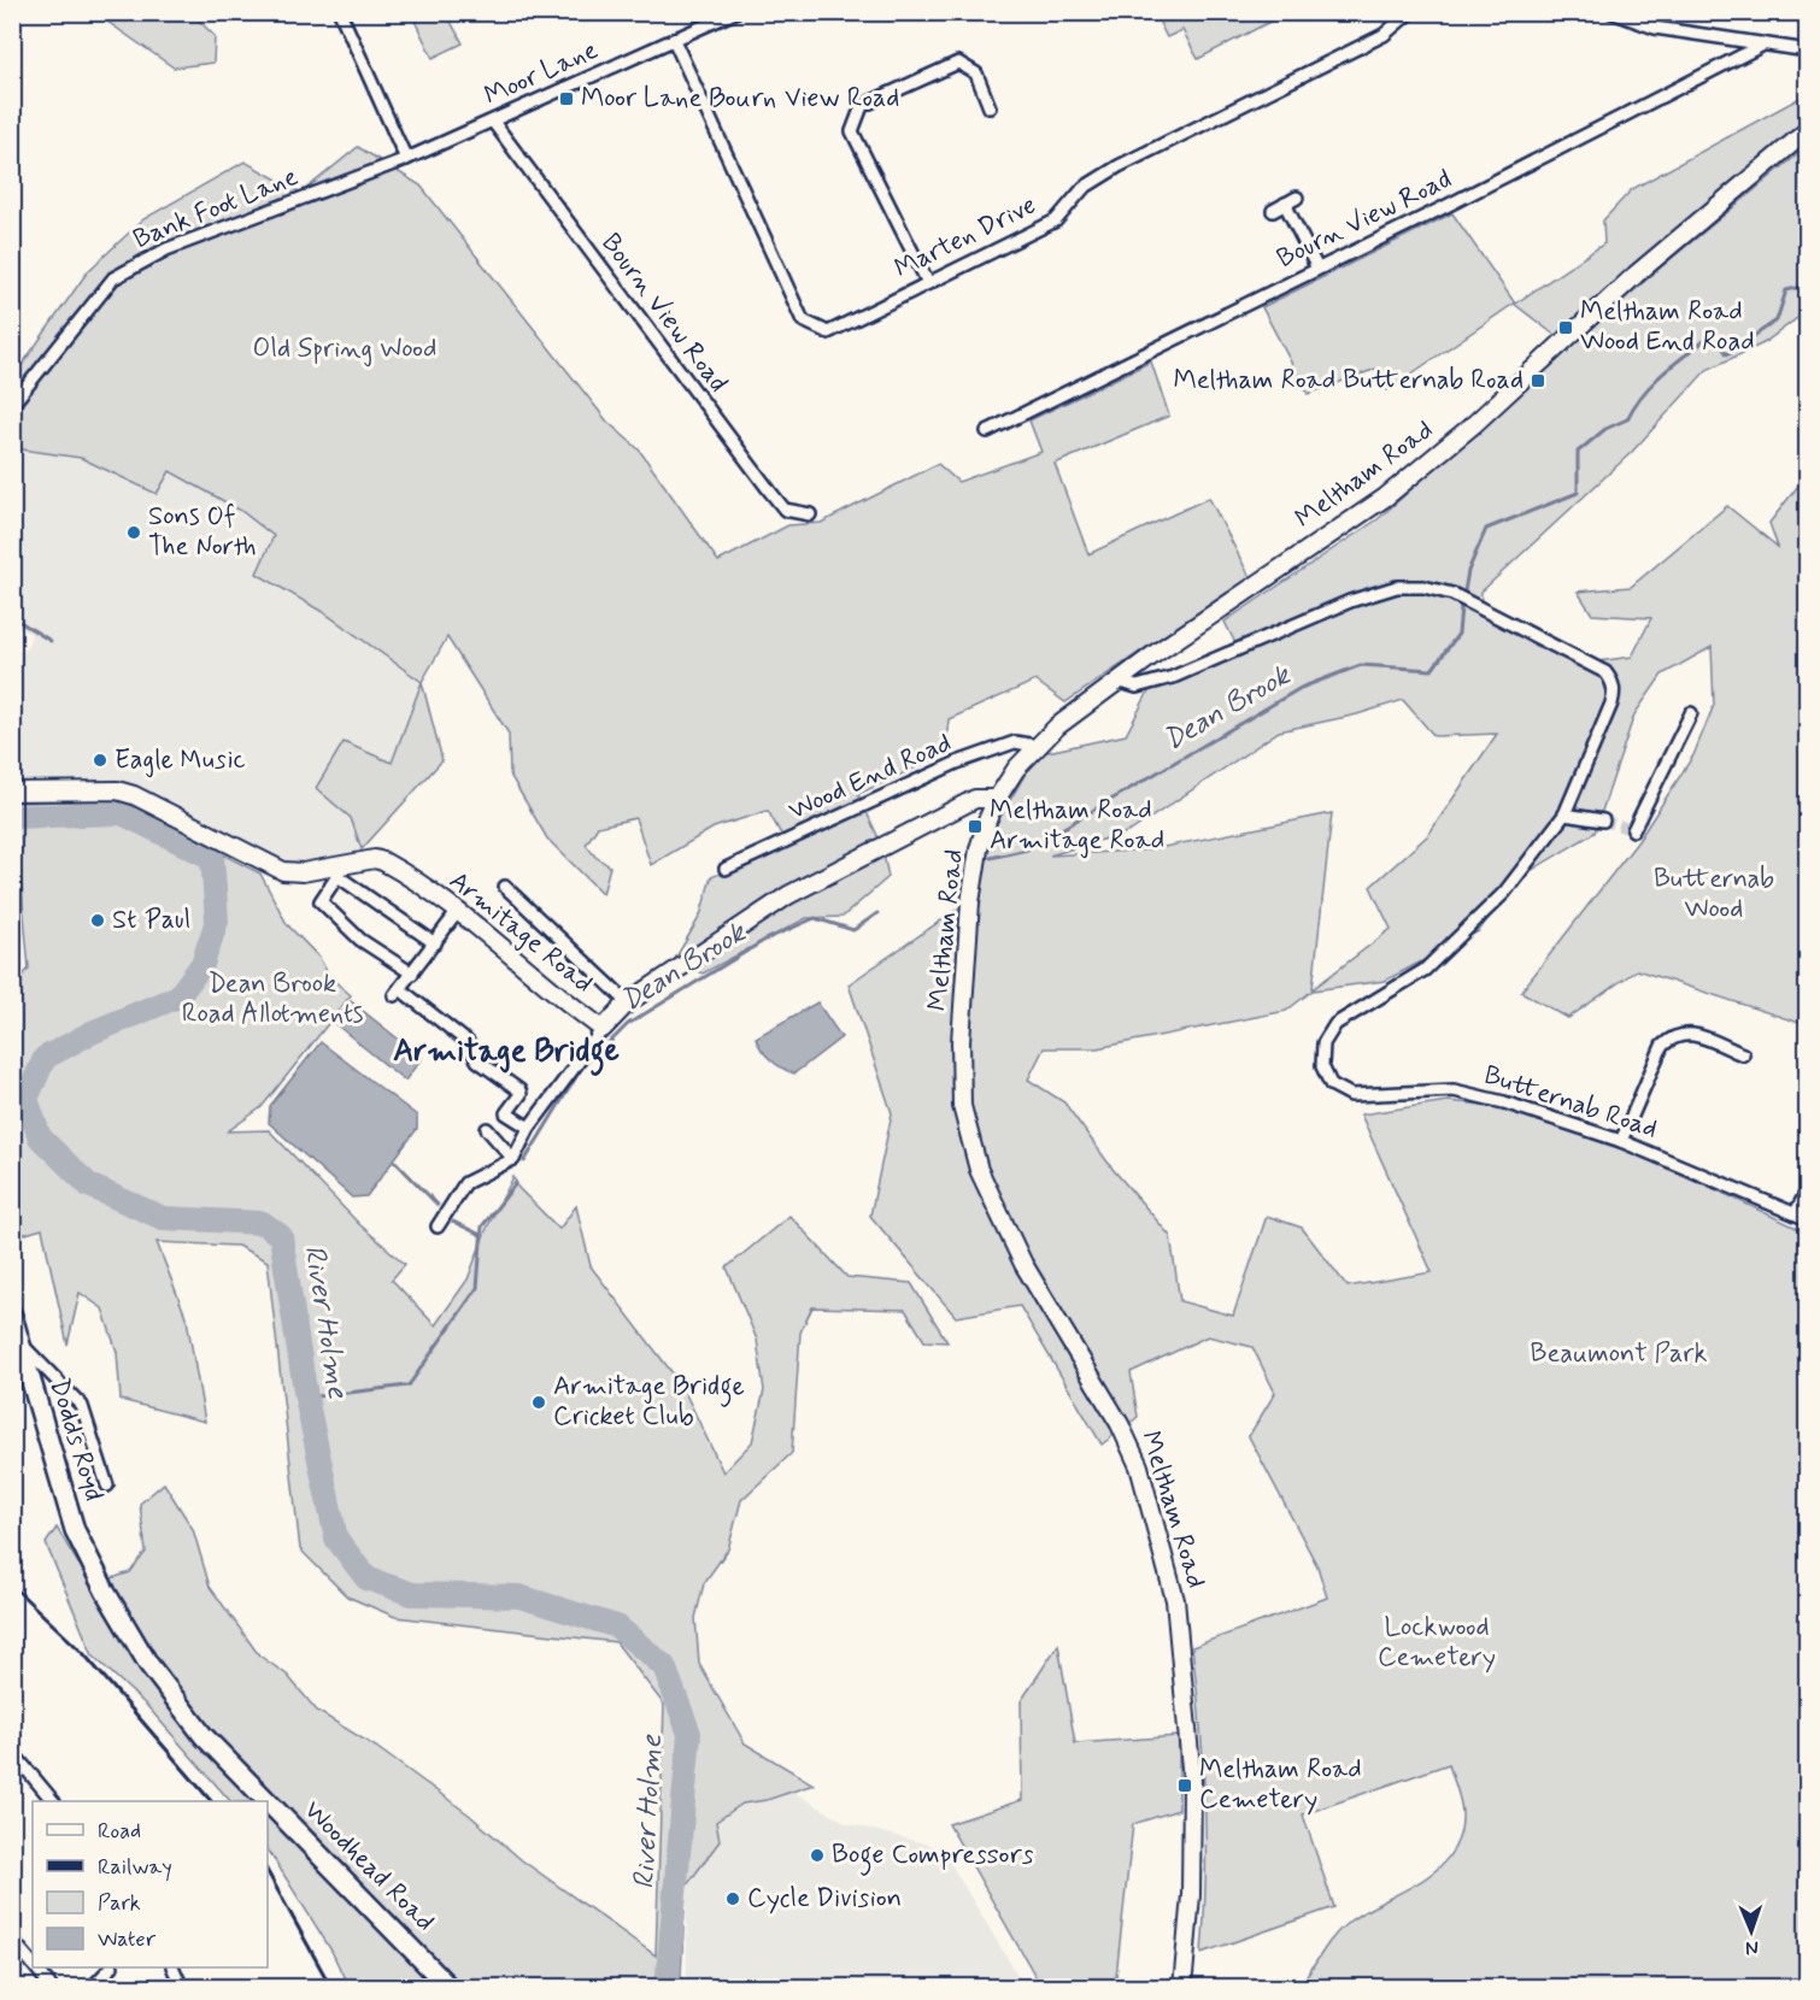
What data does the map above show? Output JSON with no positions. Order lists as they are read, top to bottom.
{
  "streets": {
    "main road": [
      "Meltham Road",
      "Armitage Road",
      "Dodds Royd",
      "Woodhead Road"
    ],
    "street": [
      "Moor Lane",
      "Bank Foot Lane",
      "Bourn View Road",
      "Marten Drive",
      "Wood End Road",
      "Butternab Road"
    ]
  },
  "crossings": [
    ["Moor Lane", "Bank Foot Lane"],
    ["Moor Lane", "Bourn View Road"],
    ["Moor Lane", "Marten Drive"],
    ["Meltham Road", "Wood End Road"],
    ["Meltham Road", "Armitage Road"],
    ["Meltham Road", "Butternab Road"],
    ["Dodds Royd", "Woodhead Road"]
  ],
  "districts": ["Armitage Bridge"],
  "water": ["Dean Brook", "River Holme"],
  "parks": [
    "Old Spring Wood",
    "Butternab Wood",
    "Dean Brook Road Allotments",
    "Beaumont Park",
    "Lockwood Cemetery"
  ],
  "places": {
    "transit": [
      "Moor Lane Bourn View Road",
      "Meltham Road Wood End Road",
      "Meltham Road Butternab Road",
      "Meltham Road Armitage Road",
      "Meltham Road Cemetery"
    ],
    "other": [
      "Sons Of The North",
      "Eagle Music",
      "St Paul",
      "Armitage Bridge Cricket Club",
      "Boge Compressors",
      "Cycle Division"
    ]
  },
  "legend": [
    "Road",
    "Railway",
    "Park",
    "Water"
  ],
  "north": "bottom"
}
